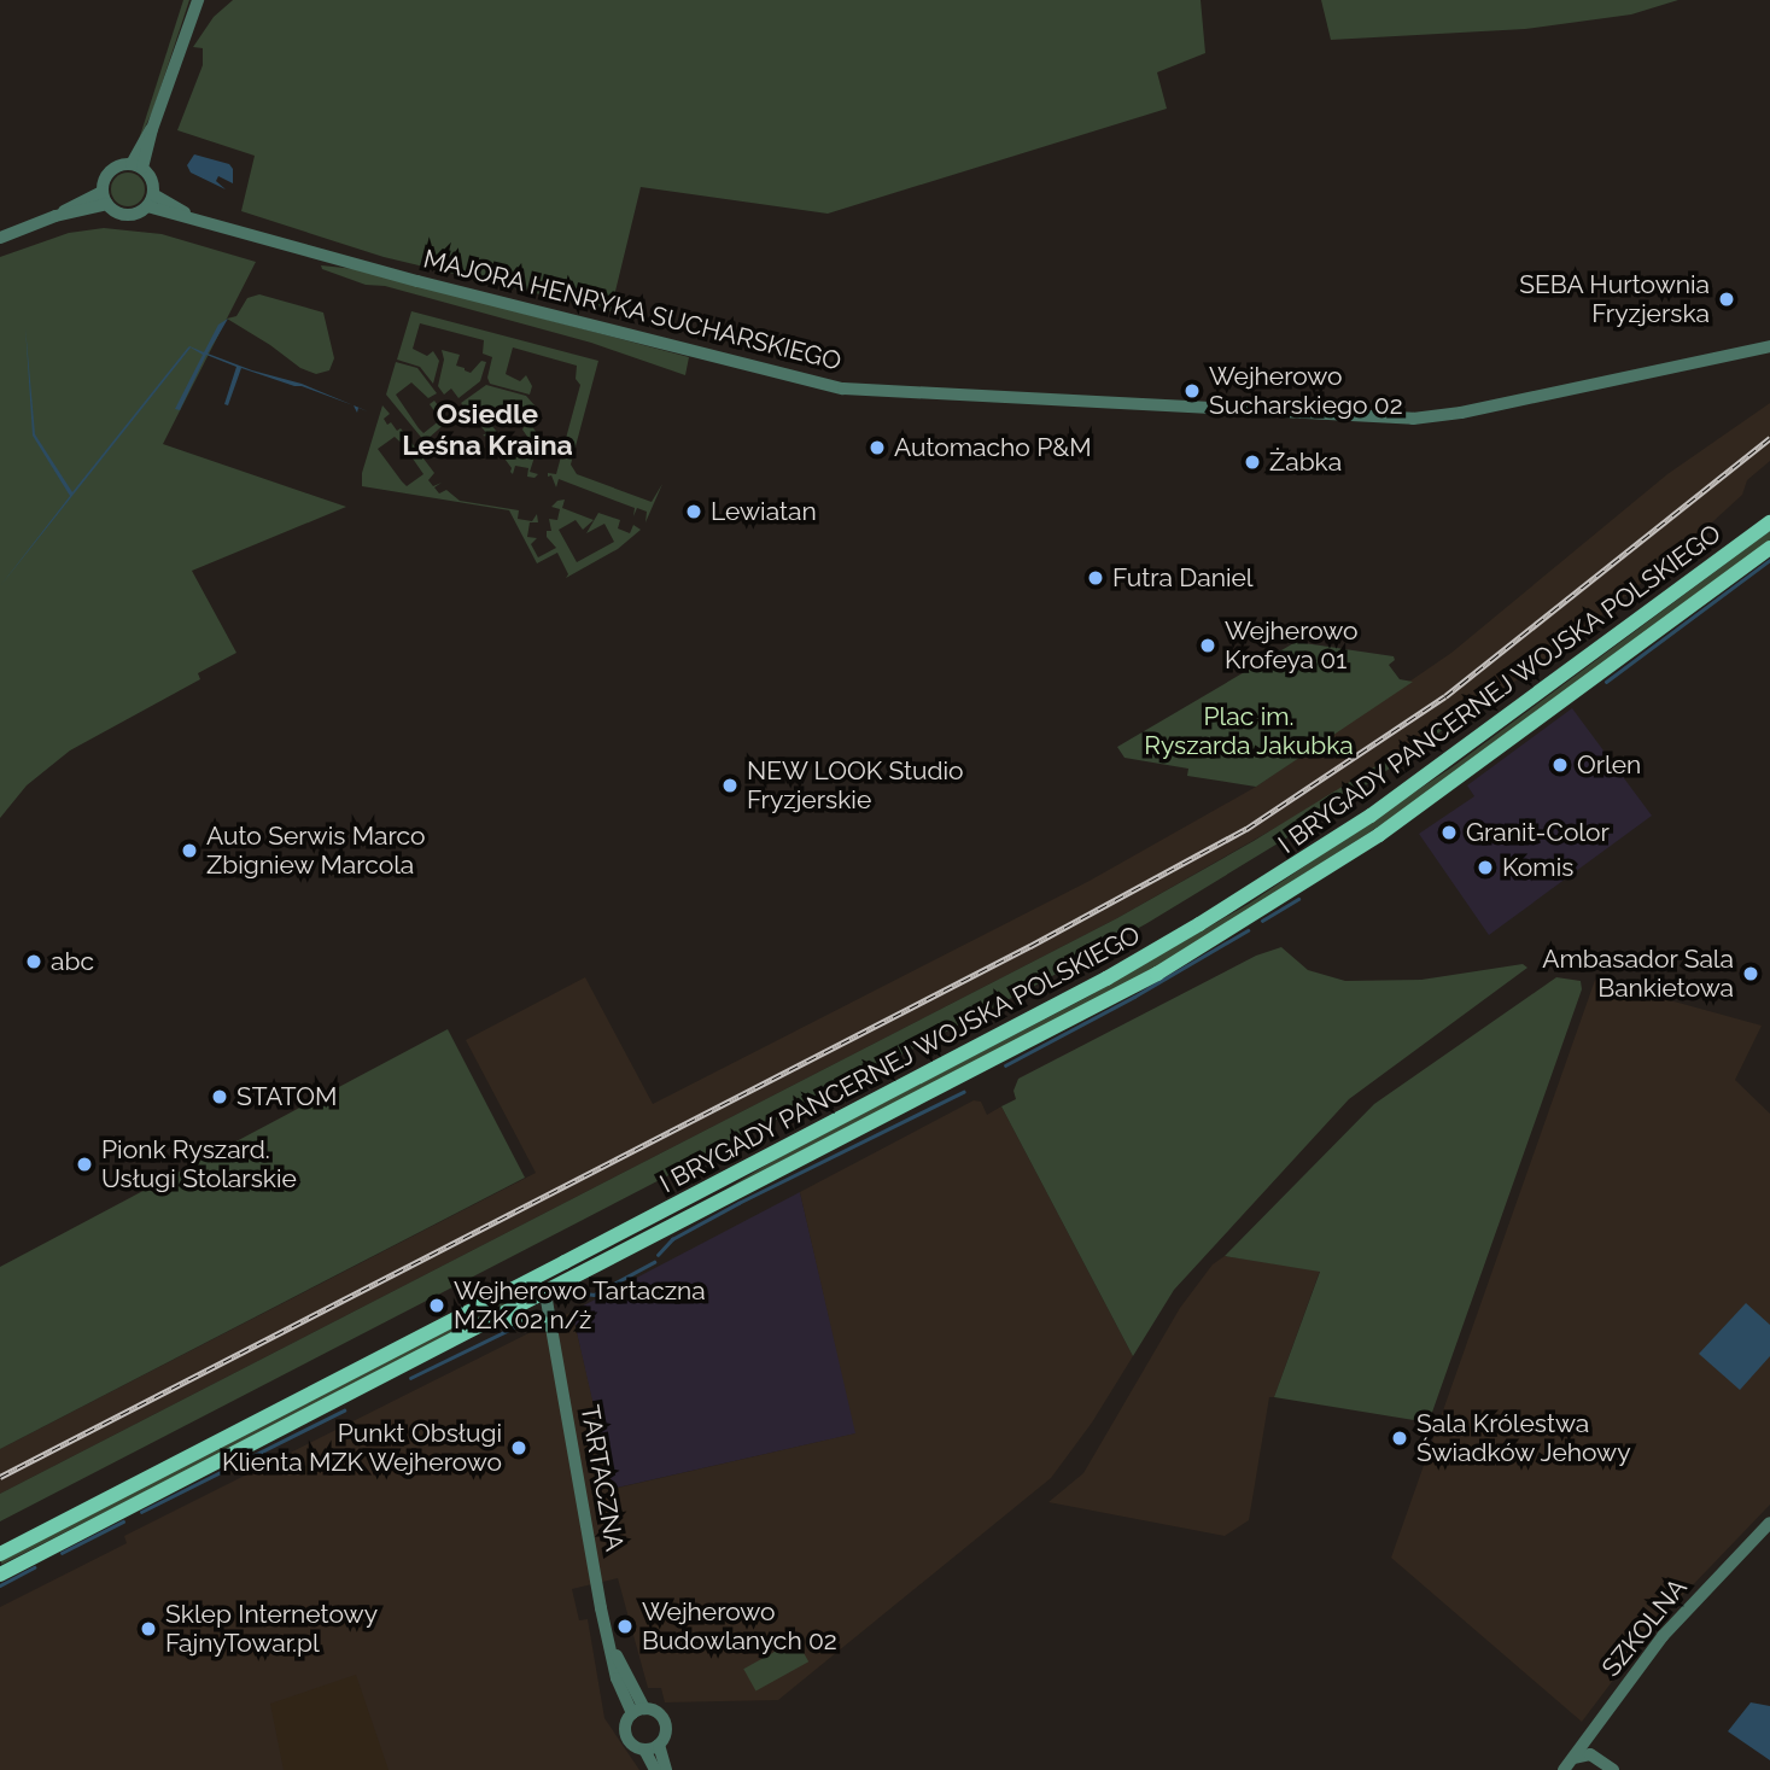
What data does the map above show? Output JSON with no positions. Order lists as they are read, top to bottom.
{
  "streets": {
    "main road": ["I BRYGADY PANCERNEJ WOJSKA POLSKIEGO"],
    "street": ["MAJORA HENRYKA SUCHARSKIEGO", "TARTACZNA", "SZKOLNA"]
  },
  "crossings": [
    ["I BRYGADY PANCERNEJ WOJSKA POLSKIEGO", "TARTACZNA"]
  ],
  "districts": ["Osiedle Leśna Kraina"],
  "parks": ["Plac im. Ryszarda Jakubka"],
  "places": [
    "SEBA Hurtownia Fryzjerska",
    "Wejherowo Sucharskiego 02",
    "Automacho P&M",
    "Żabka",
    "Lewiatan",
    "Futra Daniel",
    "Wejherowo Krofeya 01",
    "Orlen",
    "NEW LOOK Studio Fryzjerskie",
    "Granit-Color",
    "Auto Serwis Marco Zbigniew Marcola",
    "Komis",
    "abc",
    "Ambasador Sala Bankietowa",
    "STATOM",
    "Pionk Ryszard. Usługi Stolarskie",
    "Wejherowo Tartaczna MZK 02 n/ż",
    "Sala Królestwa Świadków Jehowy",
    "Punkt Obsługi Klienta MZK Wejherowo",
    "Wejherowo Budowlanych 02",
    "Sklep Internetowy FajnyTowar.pl"
  ]
}
